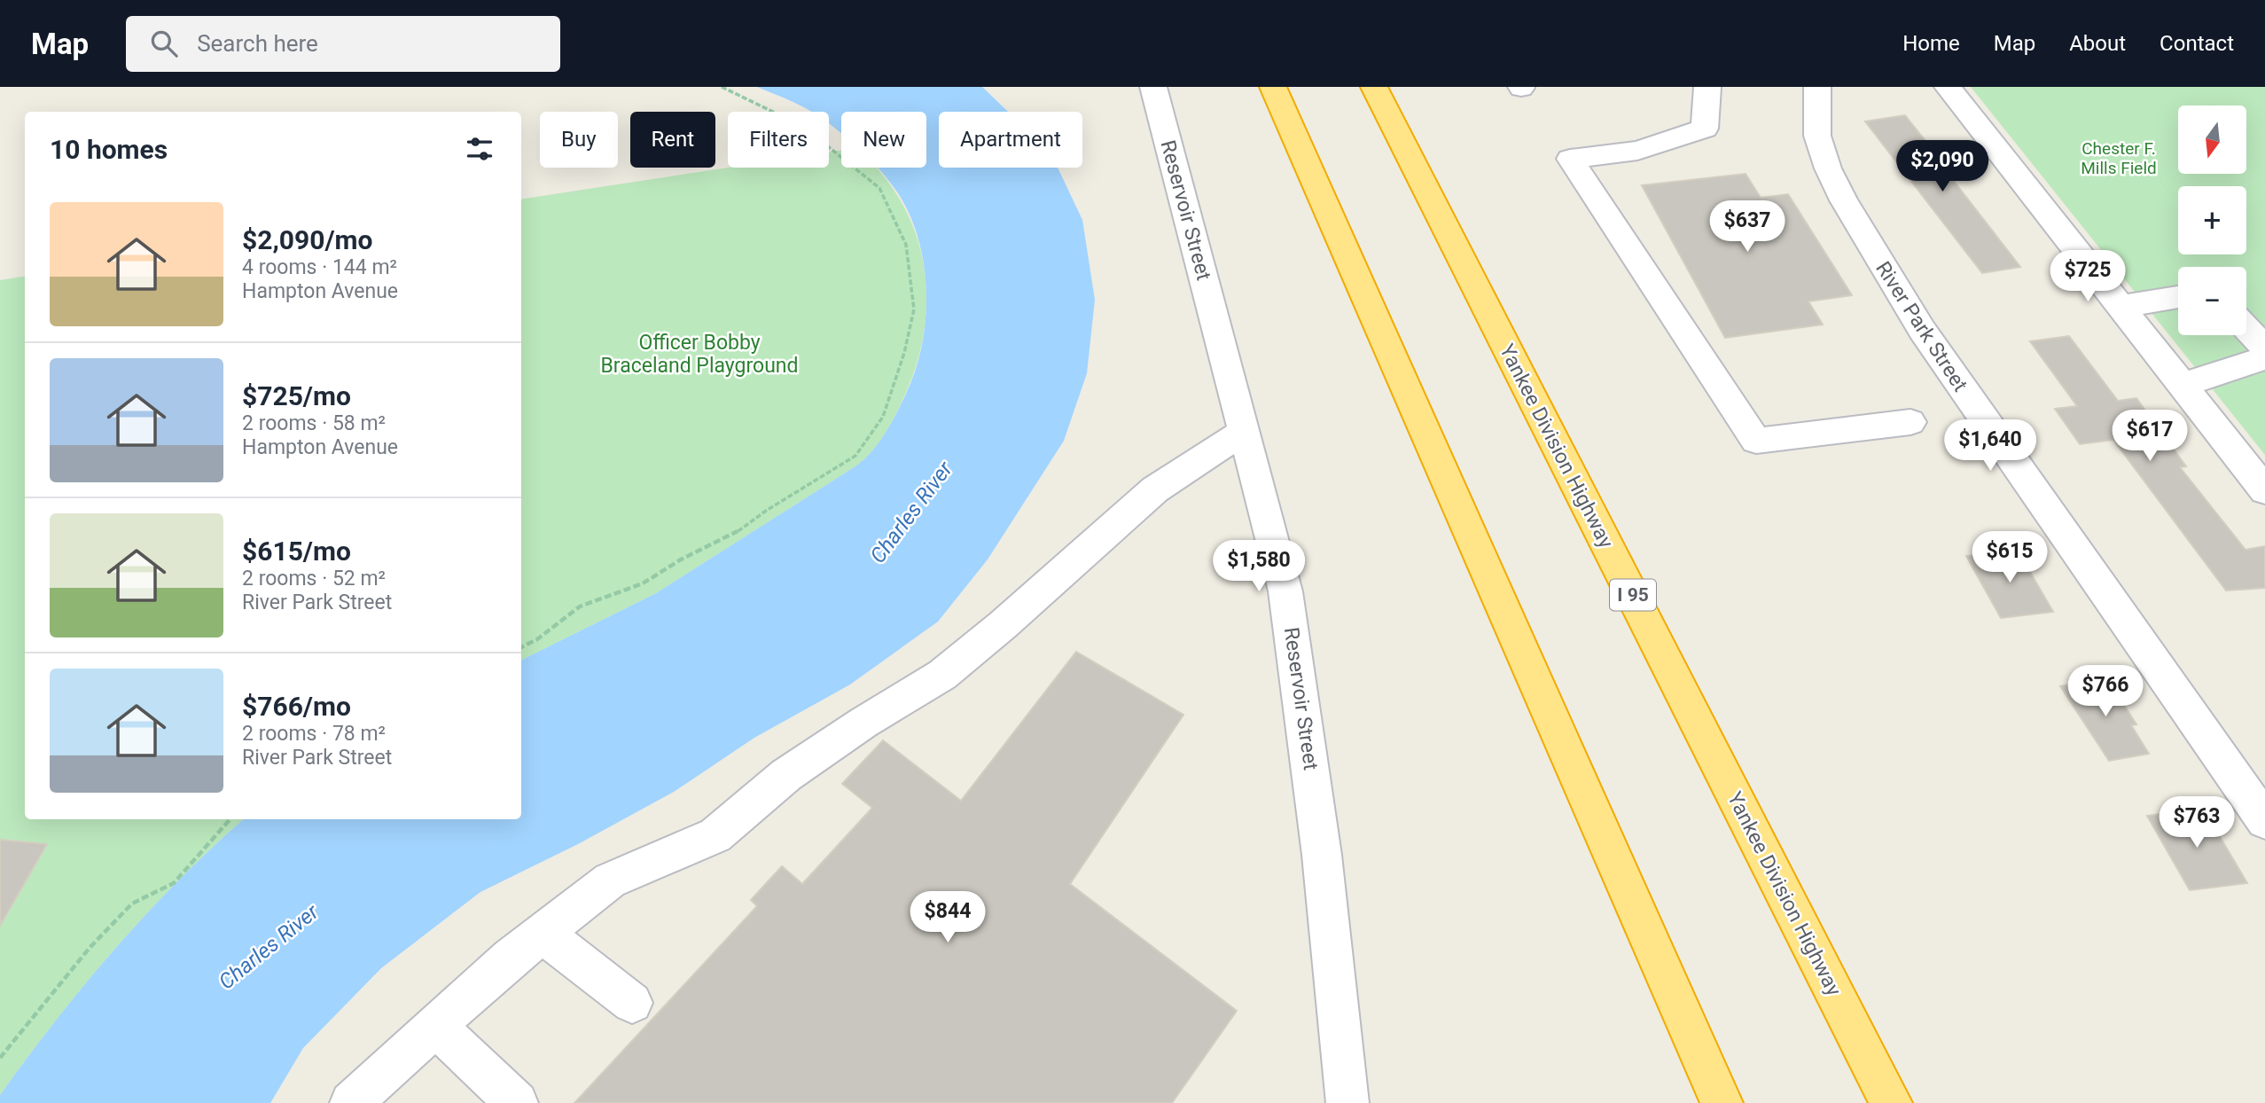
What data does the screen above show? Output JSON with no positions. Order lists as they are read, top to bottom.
{
  "streets": {
    "highway": ["Yankee Division Highway", "I 95"],
    "street": ["Reservoir Street", "River Park Street"]
  },
  "water": ["Charles River"],
  "parks": ["Chester F. Mills Field", "Officer Bobby Braceland Playground"],
  "north": "bottom",
  "page": {
    "header": "Map",
    "search": "Search here",
    "nav": [
      "Home",
      "Map",
      "About",
      "Contact"
    ],
    "map_buttons": ["+", "−"],
    "chip": [
      "Buy",
      "Rent",
      "Filters",
      "New",
      "Apartment"
    ],
    "heading": "10 homes",
    "price": [
      "$2,090",
      "$637",
      "$725",
      "$617",
      "$1,640",
      "$615",
      "$1,580",
      "$766",
      "$763",
      "$844"
    ],
    "list": [
      {
        "name": "$2,090/mo",
        "note": "4 rooms · 144 m² · Hampton Avenue"
      },
      {
        "name": "$725/mo",
        "note": "2 rooms · 58 m² · Hampton Avenue"
      },
      {
        "name": "$615/mo",
        "note": "2 rooms · 52 m² · River Park Street"
      },
      {
        "name": "$766/mo",
        "note": "2 rooms · 78 m² · River Park Street"
      }
    ]
  }
}
